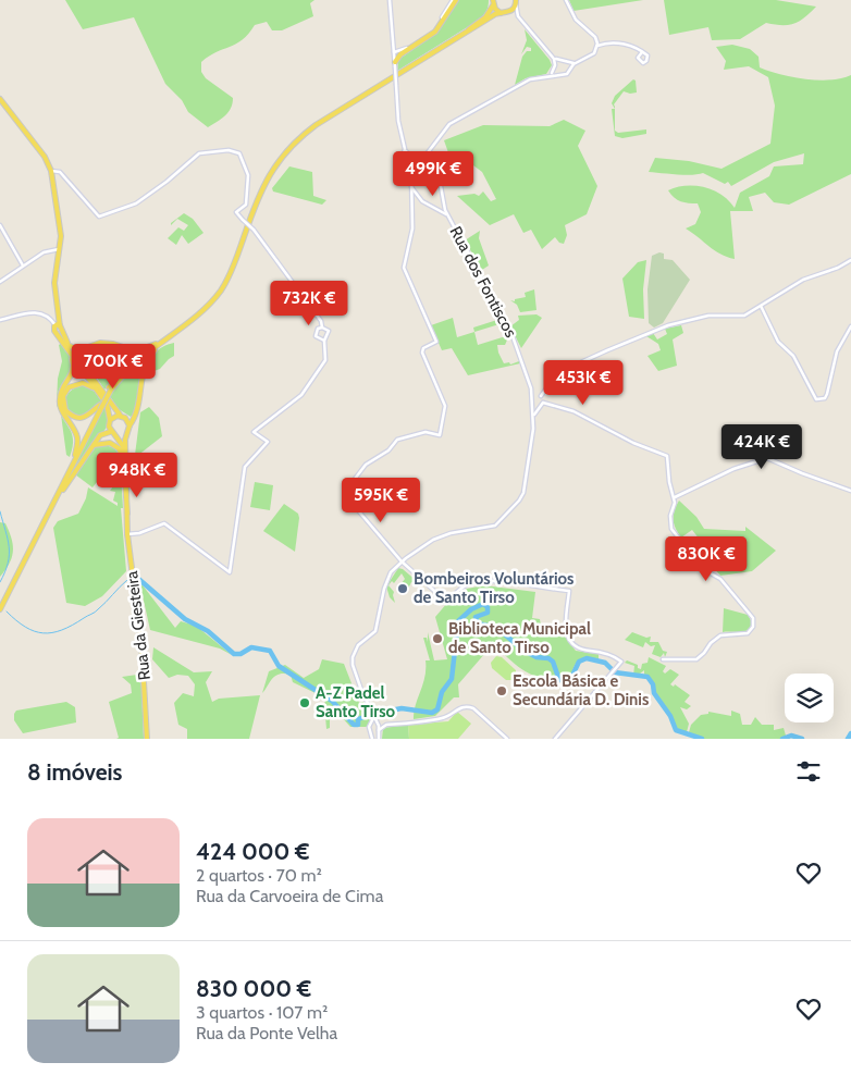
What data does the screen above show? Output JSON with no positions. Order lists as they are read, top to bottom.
{
  "streets": {
    "main road": ["Rua da Giesteira"],
    "street": ["Rua dos Fontiscos"]
  },
  "places": [
    "Bombeiros Voluntários de Santo Tirso",
    "Biblioteca Municipal de Santo Tirso",
    "Escola Básica e Secundária D. Dinis",
    "A-Z Padel Santo Tirso"
  ],
  "page": {
    "price": [
      "499K €",
      "732K €",
      "700K €",
      "453K €",
      "424K €",
      "948K €",
      "595K €",
      "830K €"
    ],
    "heading": "8 imóveis",
    "list": [
      {
        "name": "424 000 €",
        "note": "2 quartos · 70 m² · Rua da Carvoeira de Cima"
      },
      {
        "name": "830 000 €",
        "note": "3 quartos · 107 m² · Rua da Ponte Velha"
      }
    ]
  }
}
